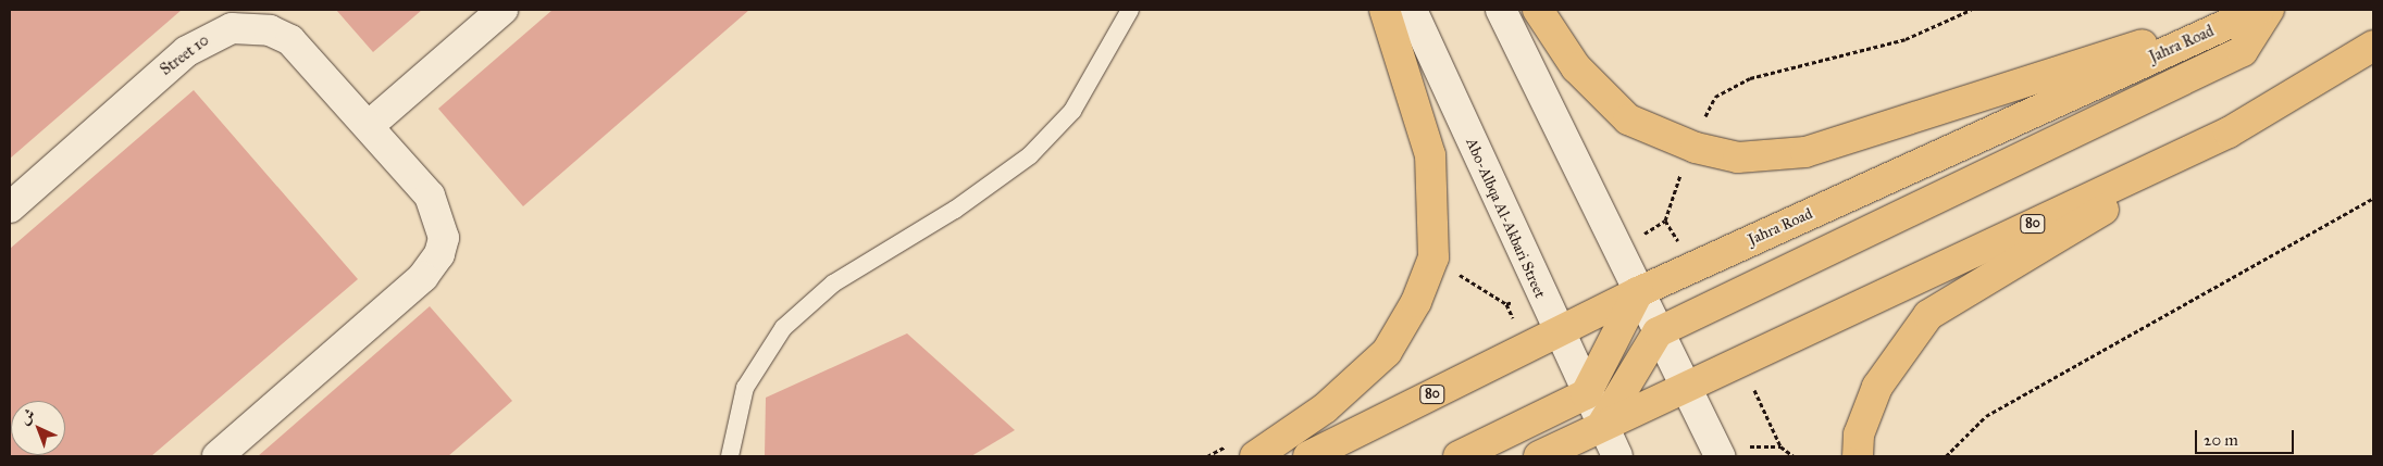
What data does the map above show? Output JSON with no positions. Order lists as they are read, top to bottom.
{
  "streets": {
    "highway": ["Jahra Road", "80"],
    "street": ["Street 10", "Abo-Albqa Al-Akbari Street"]
  },
  "crossings": [
    ["Jahra Road", "Abo-Albqa Al-Akbari Street"],
    ["Abo-Albqa Al-Akbari Street", "80"]
  ],
  "scale_bar": "20 m",
  "north": "top left"
}
